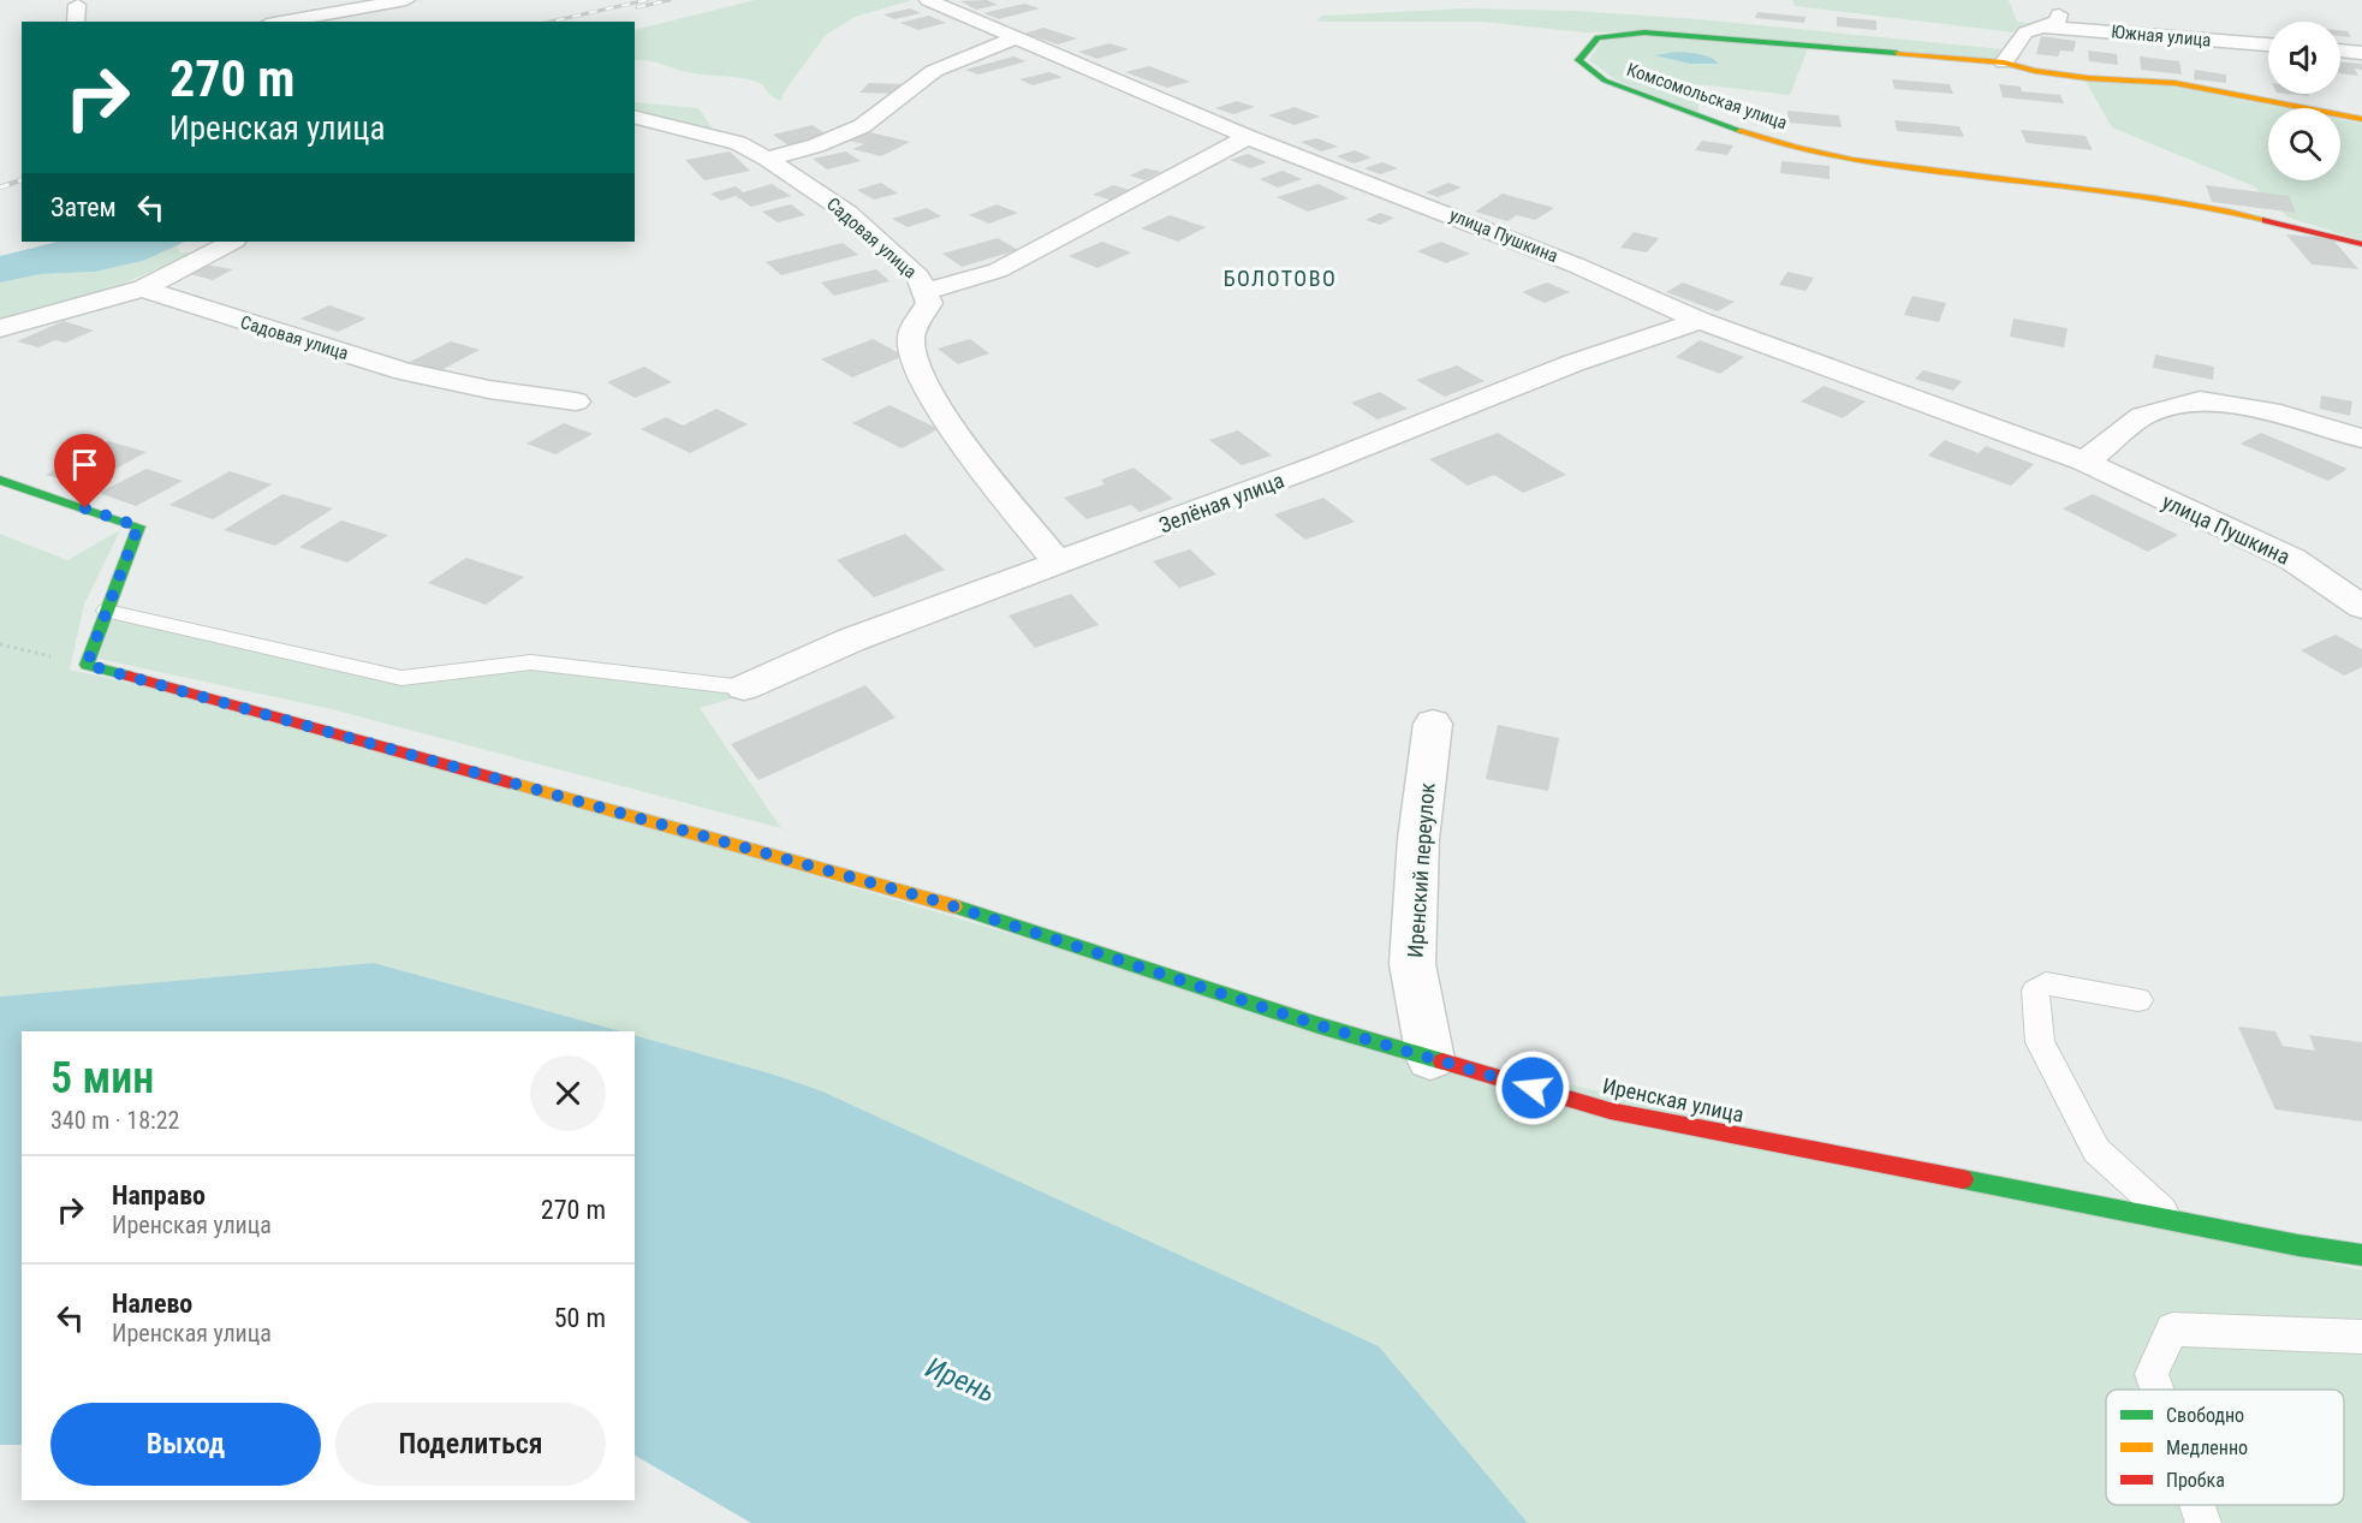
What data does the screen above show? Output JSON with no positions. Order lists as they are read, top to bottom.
{
  "streets": {
    "street": [
      "Южная улица",
      "Комсомольская улица",
      "улица Пушкина",
      "Садовая улица",
      "Зелёная улица",
      "Иренский переулок",
      "Иренская улица"
    ]
  },
  "crossings": [
    ["улица Пушкина", "Зелёная улица"],
    ["Садовая улица", "Зелёная улица"],
    ["Иренский переулок", "Иренская улица"]
  ],
  "districts": ["БОЛОТОВО"],
  "water": ["Ирень"],
  "legend": ["Свободно", "Медленно", "Пробка"],
  "page": {
    "turn": ["270 m", "Иренская улица"],
    "then": "Затем",
    "heading": ["5 мин", "340 m · 18:22"],
    "list": [
      {
        "name": "Направо",
        "note": "Иренская улица",
        "value": "270 m"
      },
      {
        "name": "Налево",
        "note": "Иренская улица",
        "value": "50 m"
      }
    ],
    "buttons": ["Выход", "Поделиться"]
  }
}
